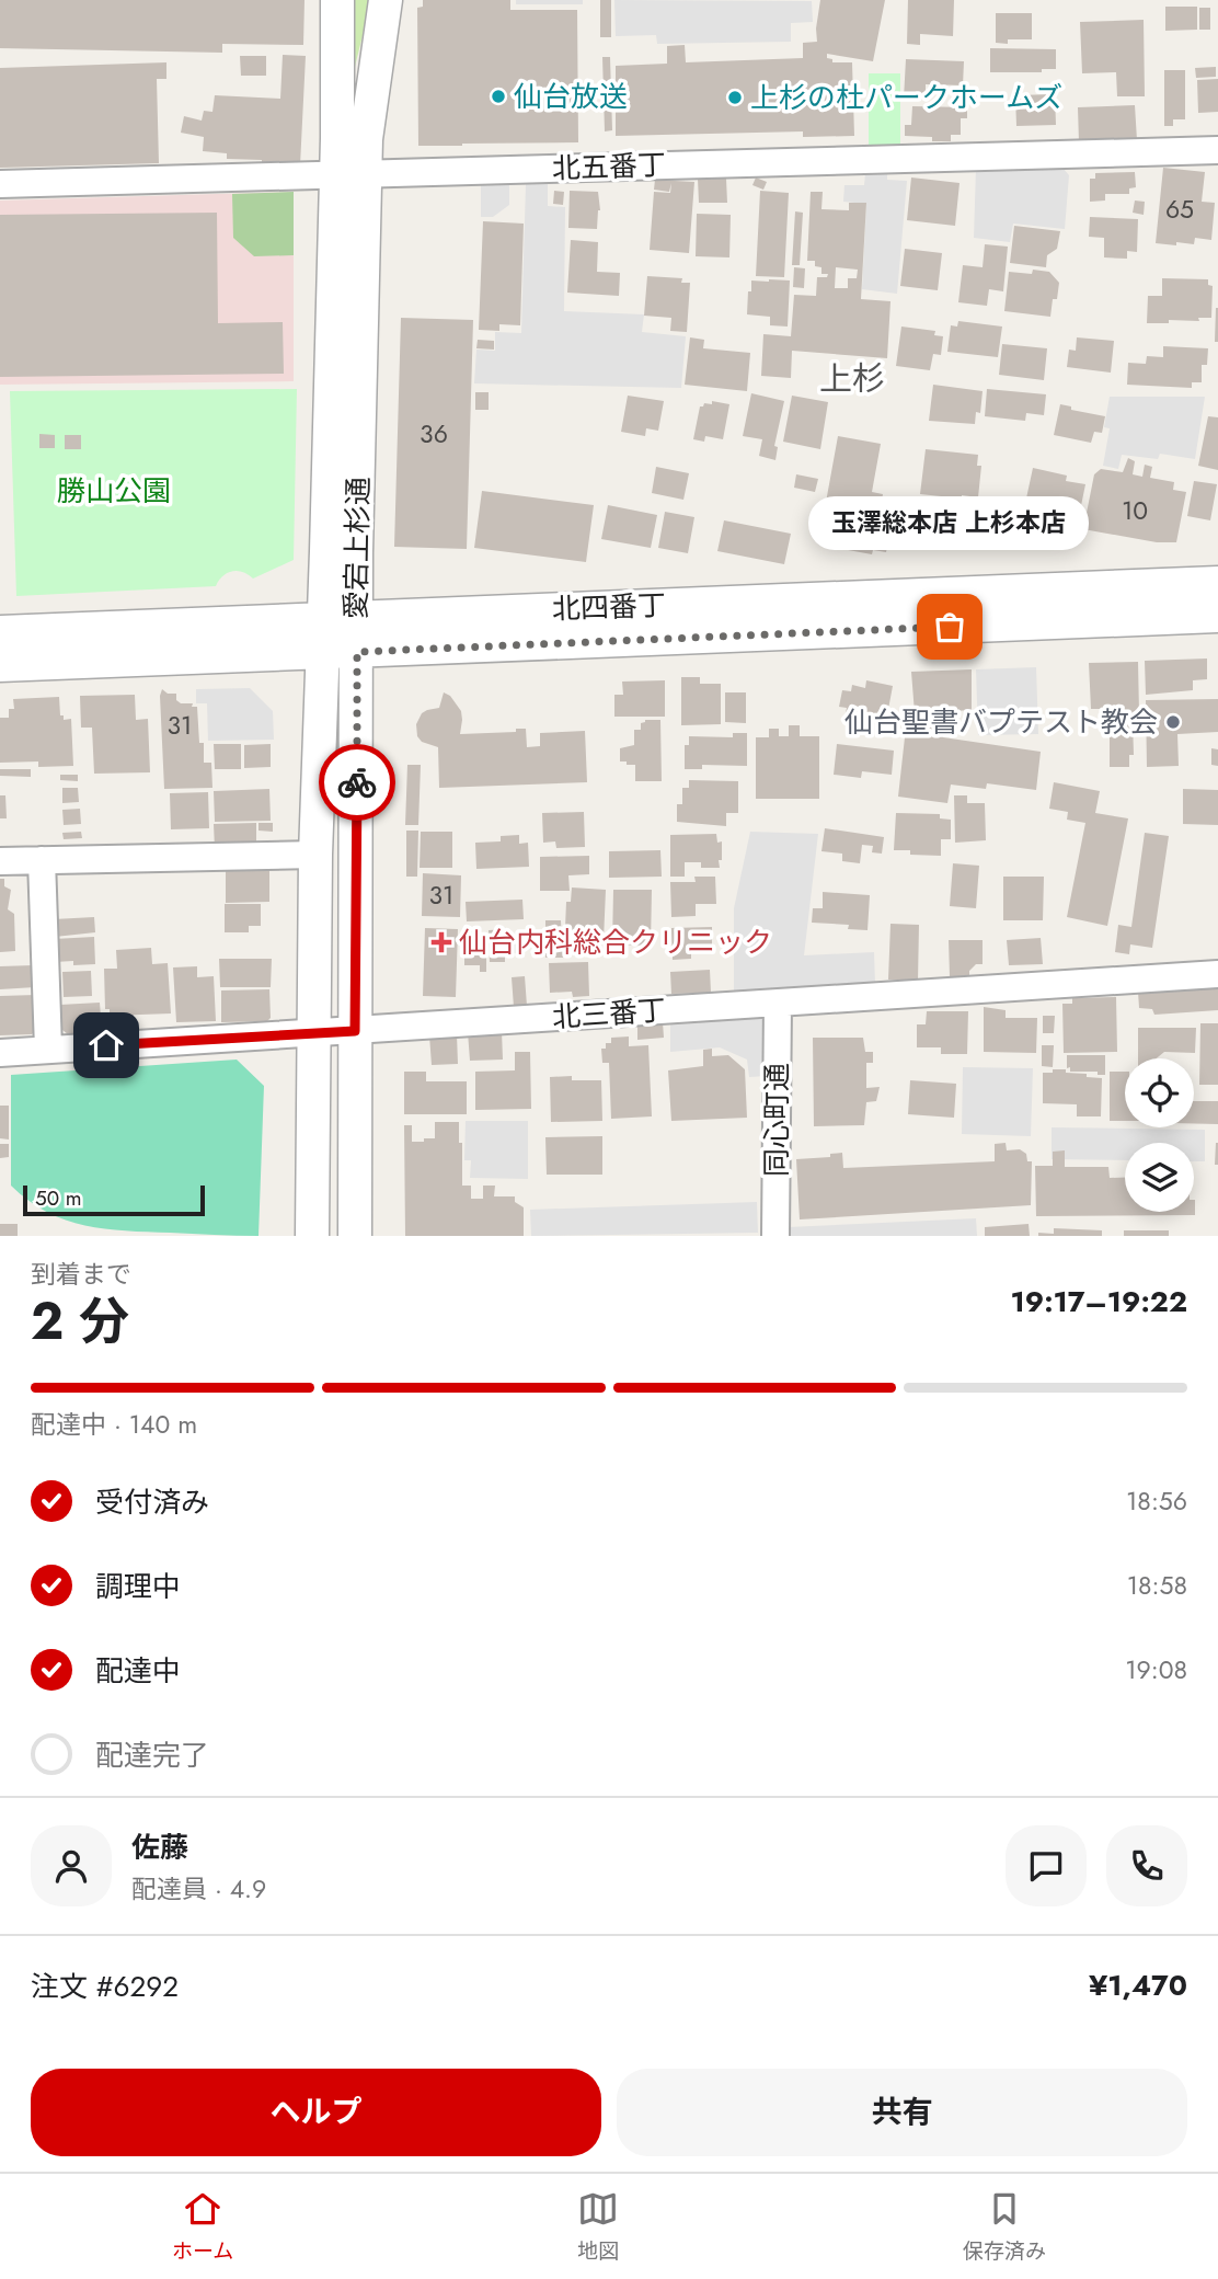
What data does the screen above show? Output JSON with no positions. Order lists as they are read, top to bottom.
{
  "streets": {
    "street": [
      "北五番丁",
      "愛宕上杉通",
      "北四番丁",
      "北三番丁",
      "同心町通"
    ]
  },
  "crossings": [
    ["北五番丁", "愛宕上杉通"],
    ["愛宕上杉通", "北四番丁"],
    ["愛宕上杉通", "北三番丁"],
    ["北三番丁", "同心町通"]
  ],
  "districts": ["上杉"],
  "parks": ["勝山公園"],
  "places": {
    "other": [
      "仙台放送",
      "上杉の杜パークホームズ",
      "玉澤総本店 上杉本店",
      "仙台聖書バプテスト教会"
    ],
    "health": ["仙台内科総合クリニック"]
  },
  "house_numbers": [
    "65",
    "36",
    "10",
    "31",
    "31"
  ],
  "scale_bar": "50 m",
  "page": {
    "bubble": "玉澤総本店 上杉本店",
    "scale": "50 m",
    "heading": ["2 分", "到着まで", "19:17–19:22"],
    "panel": [
      "佐藤",
      "配達員 · 4.9",
      "注文 #6292",
      "¥1,470"
    ],
    "bar": "配達中 · 140 m",
    "list": [
      ["受付済み", "18:56"],
      ["調理中", "18:58"],
      ["配達中", "19:08"],
      "配達完了"
    ],
    "buttons": ["ヘルプ", "共有"],
    "tabs": ["ホーム", "地図", "保存済み"]
  }
}
